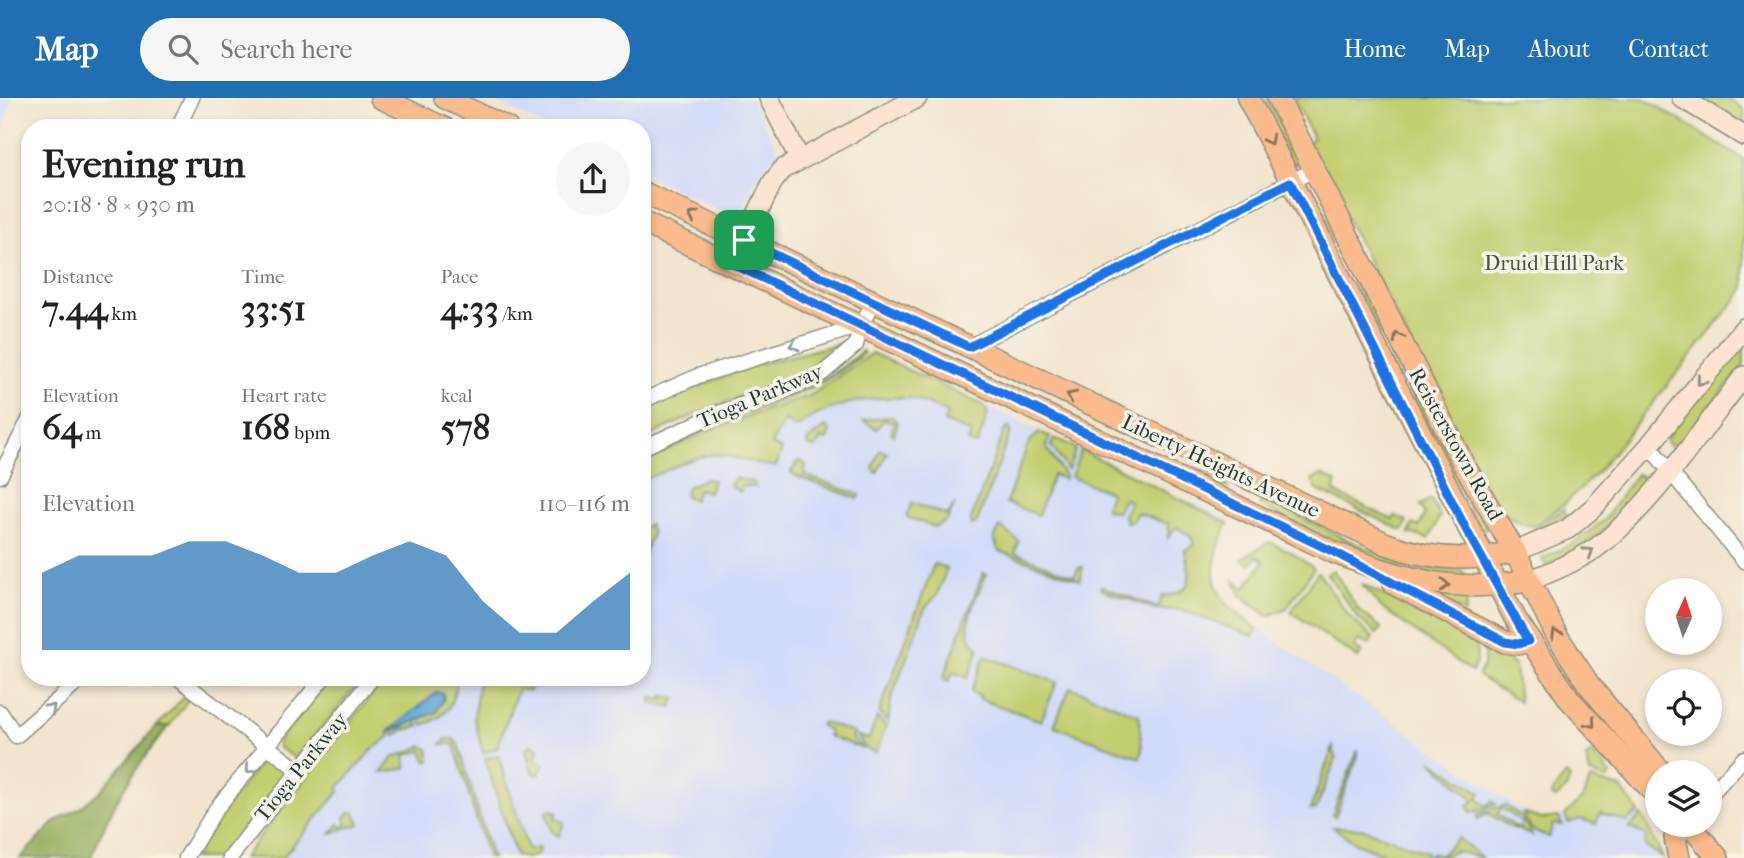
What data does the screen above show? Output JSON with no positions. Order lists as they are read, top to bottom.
{
  "streets": {
    "main road": ["Reisterstown Road", "Liberty Heights Avenue"],
    "street": ["Tioga Parkway"]
  },
  "crossings": [
    ["Tioga Parkway", "Liberty Heights Avenue"],
    ["Reisterstown Road", "Liberty Heights Avenue"]
  ],
  "parks": ["Druid Hill Park"],
  "north": "top",
  "page": {
    "header": "Map",
    "search": "Search here",
    "nav": [
      "Home",
      "Map",
      "About",
      "Contact"
    ],
    "heading": ["Evening run", "20:18 · 8 × 930 m"],
    "stats": [
      ["Distance", "7.44 km"],
      ["Time", "33:51"],
      ["Pace", "4:33 /km"],
      ["Elevation", "64 m"],
      ["Heart rate", "168 bpm"],
      ["kcal", "578"]
    ],
    "chart": ["Elevation", "110–116 m"]
  }
}
